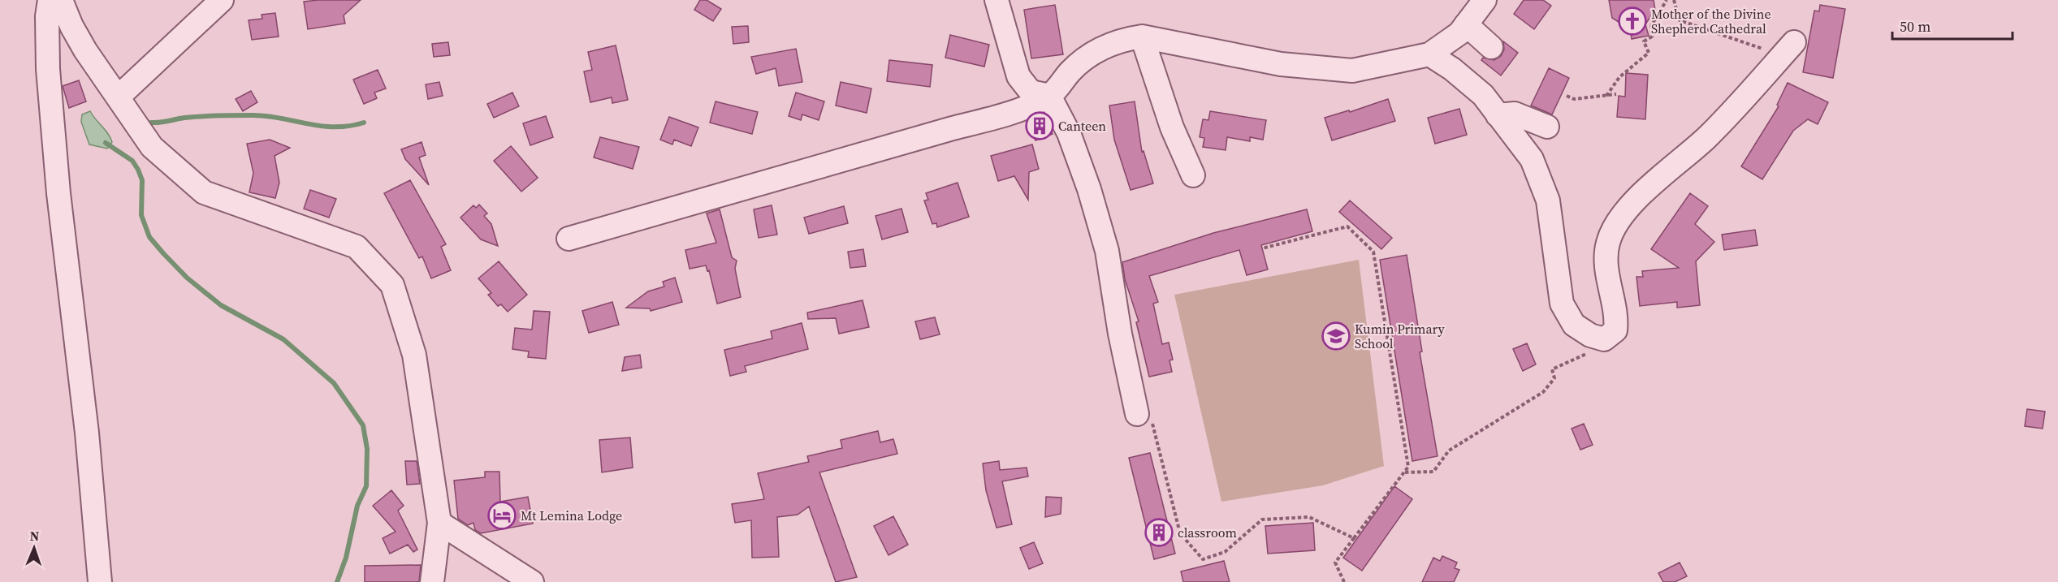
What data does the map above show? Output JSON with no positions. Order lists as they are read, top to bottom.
{
  "places": {
    "church": ["Mother of the Divine Shepherd Cathedral"],
    "building": ["Canteen", "classroom"],
    "school or university": ["Kumin Primary School"],
    "hotel": ["Mt Lemina Lodge"]
  },
  "scale_bar": "50 m",
  "north": "top"
}
